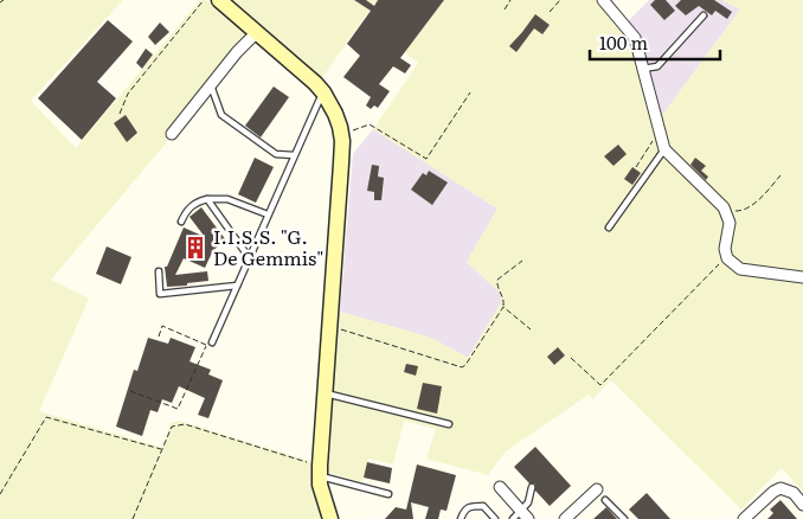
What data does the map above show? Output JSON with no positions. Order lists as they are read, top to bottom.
{
  "places": {
    "building": ["I.I.S.S. \"G. De Gemmis\""]
  },
  "scale_bar": "100 m"
}
